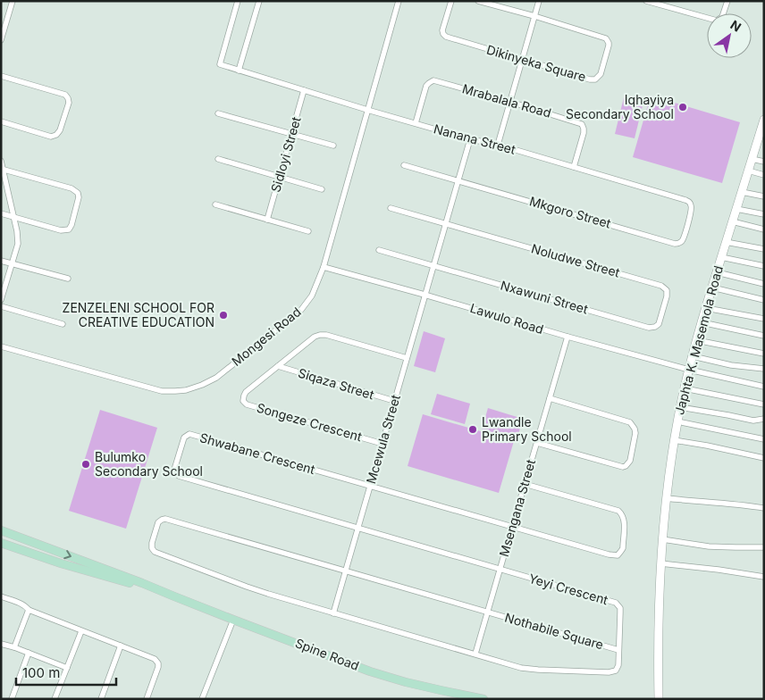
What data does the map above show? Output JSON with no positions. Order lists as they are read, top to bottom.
{
  "streets": {
    "main road": ["Japhta K. Masemola Road", "Spine Road"],
    "street": [
      "Dikinyeka Square",
      "Mrabalala Road",
      "Nanana Street",
      "Sidloyi Street",
      "Mkgoro Street",
      "Noludwe Street",
      "Nxawuni Street",
      "Lawulo Road",
      "Mongesi Road",
      "Siqaza Street",
      "Songeze Crescent",
      "Mcewula Street",
      "Shwabane Crescent",
      "Msengana Street",
      "Yeyi Crescent",
      "Nothabile Square"
    ]
  },
  "crossings": [
    ["Mrabalala Road", "Nanana Street"],
    ["Nanana Street", "Sidloyi Street"],
    ["Nanana Street", "Mkgoro Street"],
    ["Nanana Street", "Mongesi Road"],
    ["Nanana Street", "Mcewula Street"],
    ["Mkgoro Street", "Mcewula Street"],
    ["Noludwe Street", "Nxawuni Street"],
    ["Noludwe Street", "Mcewula Street"],
    ["Nxawuni Street", "Mcewula Street"],
    ["Lawulo Road", "Mongesi Road"],
    ["Lawulo Road", "Japhta K. Masemola Road"],
    ["Lawulo Road", "Mcewula Street"],
    ["Lawulo Road", "Msengana Street"],
    ["Siqaza Street", "Songeze Crescent"],
    ["Siqaza Street", "Mcewula Street"],
    ["Songeze Crescent", "Mcewula Street"],
    ["Mcewula Street", "Shwabane Crescent"],
    ["Mcewula Street", "Nothabile Square"],
    ["Shwabane Crescent", "Msengana Street"],
    ["Shwabane Crescent", "Yeyi Crescent"],
    ["Msengana Street", "Yeyi Crescent"],
    ["Msengana Street", "Nothabile Square"],
    ["Yeyi Crescent", "Nothabile Square"]
  ],
  "places": [
    "Iqhayiya Secondary School",
    "ZENZELENI SCHOOL FOR CREATIVE EDUCATION",
    "Lwandle Primary School",
    "Bulumko Secondary School"
  ],
  "scale_bar": "100 m",
  "north": "top right"
}
